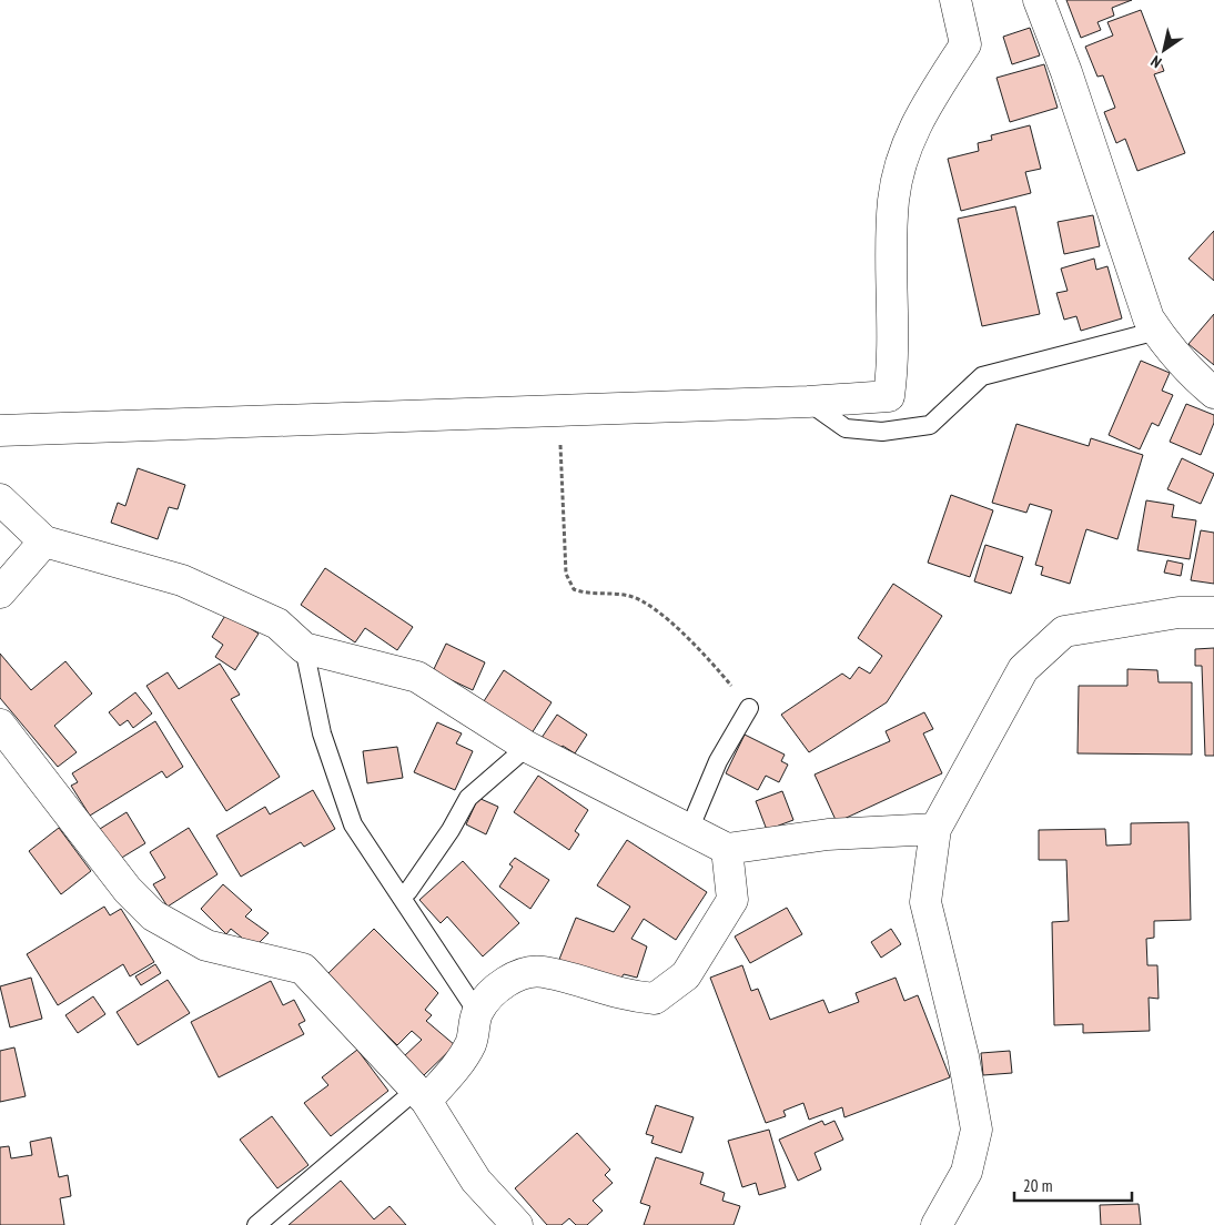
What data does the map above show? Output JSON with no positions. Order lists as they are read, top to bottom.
{
  "scale_bar": "20 m",
  "north": "bottom left"
}
